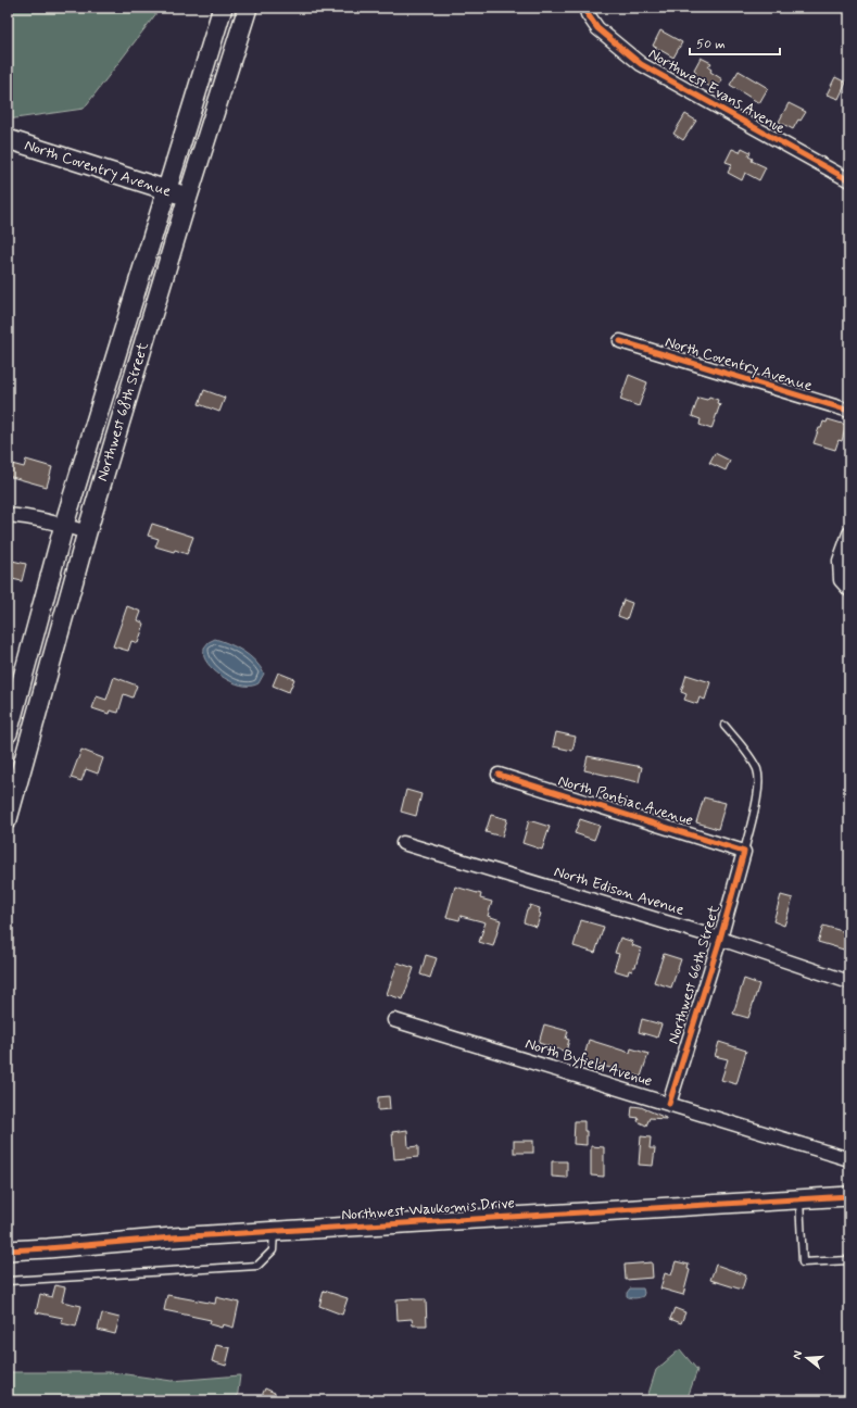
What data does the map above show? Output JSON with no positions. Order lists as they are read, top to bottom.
{
  "streets": {
    "main road": ["North Coventry Avenue", "Northwest 68th Street", "Northwest Waukomis Drive"],
    "street": [
      "Northwest Evans Avenue",
      "North Pontiac Avenue",
      "North Edison Avenue",
      "Northwest 66th Street",
      "North Byfield Avenue"
    ]
  },
  "crossings": [
    ["North Coventry Avenue", "Northwest 68th Street"],
    ["North Pontiac Avenue", "Northwest 66th Street"],
    ["North Edison Avenue", "Northwest 66th Street"],
    ["Northwest 66th Street", "North Byfield Avenue"]
  ],
  "scale_bar": "50 m",
  "north": "left"
}
